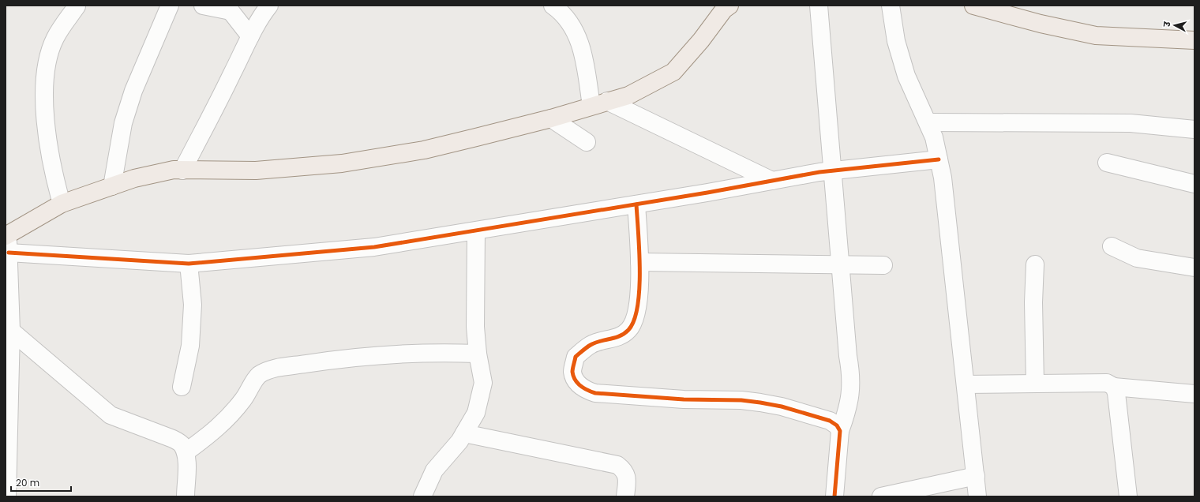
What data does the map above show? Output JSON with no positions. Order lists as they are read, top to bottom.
{
  "scale_bar": "20 m",
  "north": "left"
}
